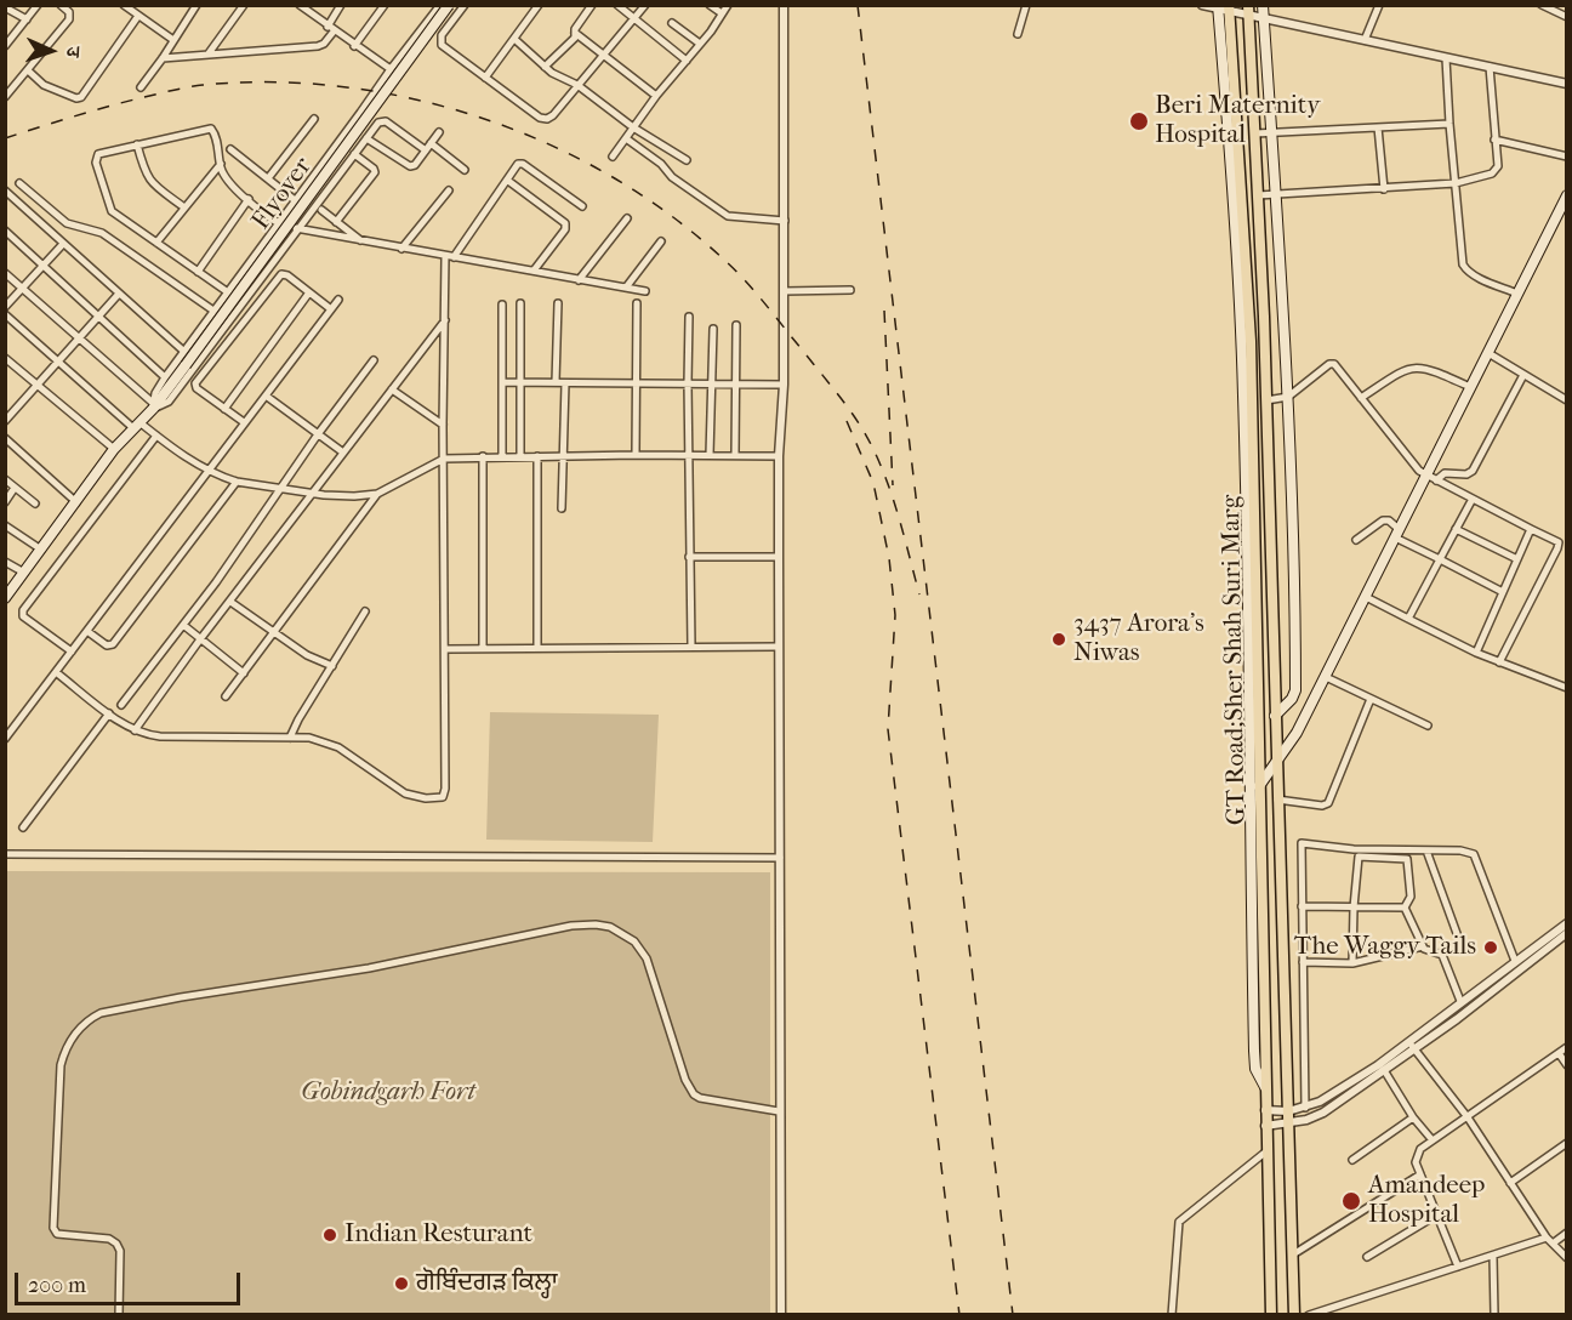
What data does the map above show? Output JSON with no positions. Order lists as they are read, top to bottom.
{
  "streets": {
    "main road": ["Flyover", "GT Road;Sher Shah Suri Marg"]
  },
  "parks": ["Gobindgarh Fort"],
  "places": [
    "Beri Maternity Hospital",
    "3437 Arora's Niwas",
    "The Waggy Tails",
    "Amandeep Hospital",
    "Indian Resturant",
    "ਗੋਬਿੰਦਗੜ ਕਿਲ੍ਹਾ"
  ],
  "scale_bar": "200 m",
  "north": "right"
}
